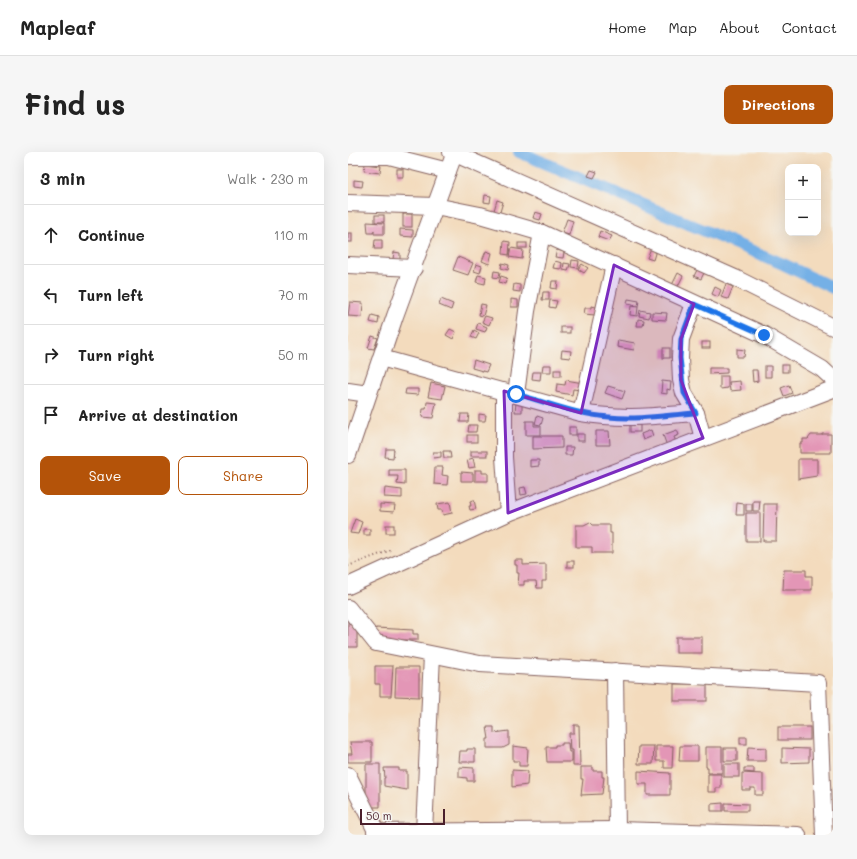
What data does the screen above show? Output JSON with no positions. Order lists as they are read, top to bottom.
{
  "scale_bar": "50 m",
  "page": {
    "header": "Mapleaf",
    "nav": [
      "Home",
      "Map",
      "About",
      "Contact"
    ],
    "buttons": [
      "Directions",
      ["Save", "Share"]
    ],
    "title": "Find us",
    "heading": ["3 min", "Walk · 230 m"],
    "map_buttons": ["+", "−"],
    "list": [
      ["Continue", "110 m"],
      ["Turn left", "70 m"],
      ["Turn right", "50 m"],
      "Arrive at destination"
    ],
    "scale": "50 m"
  }
}
